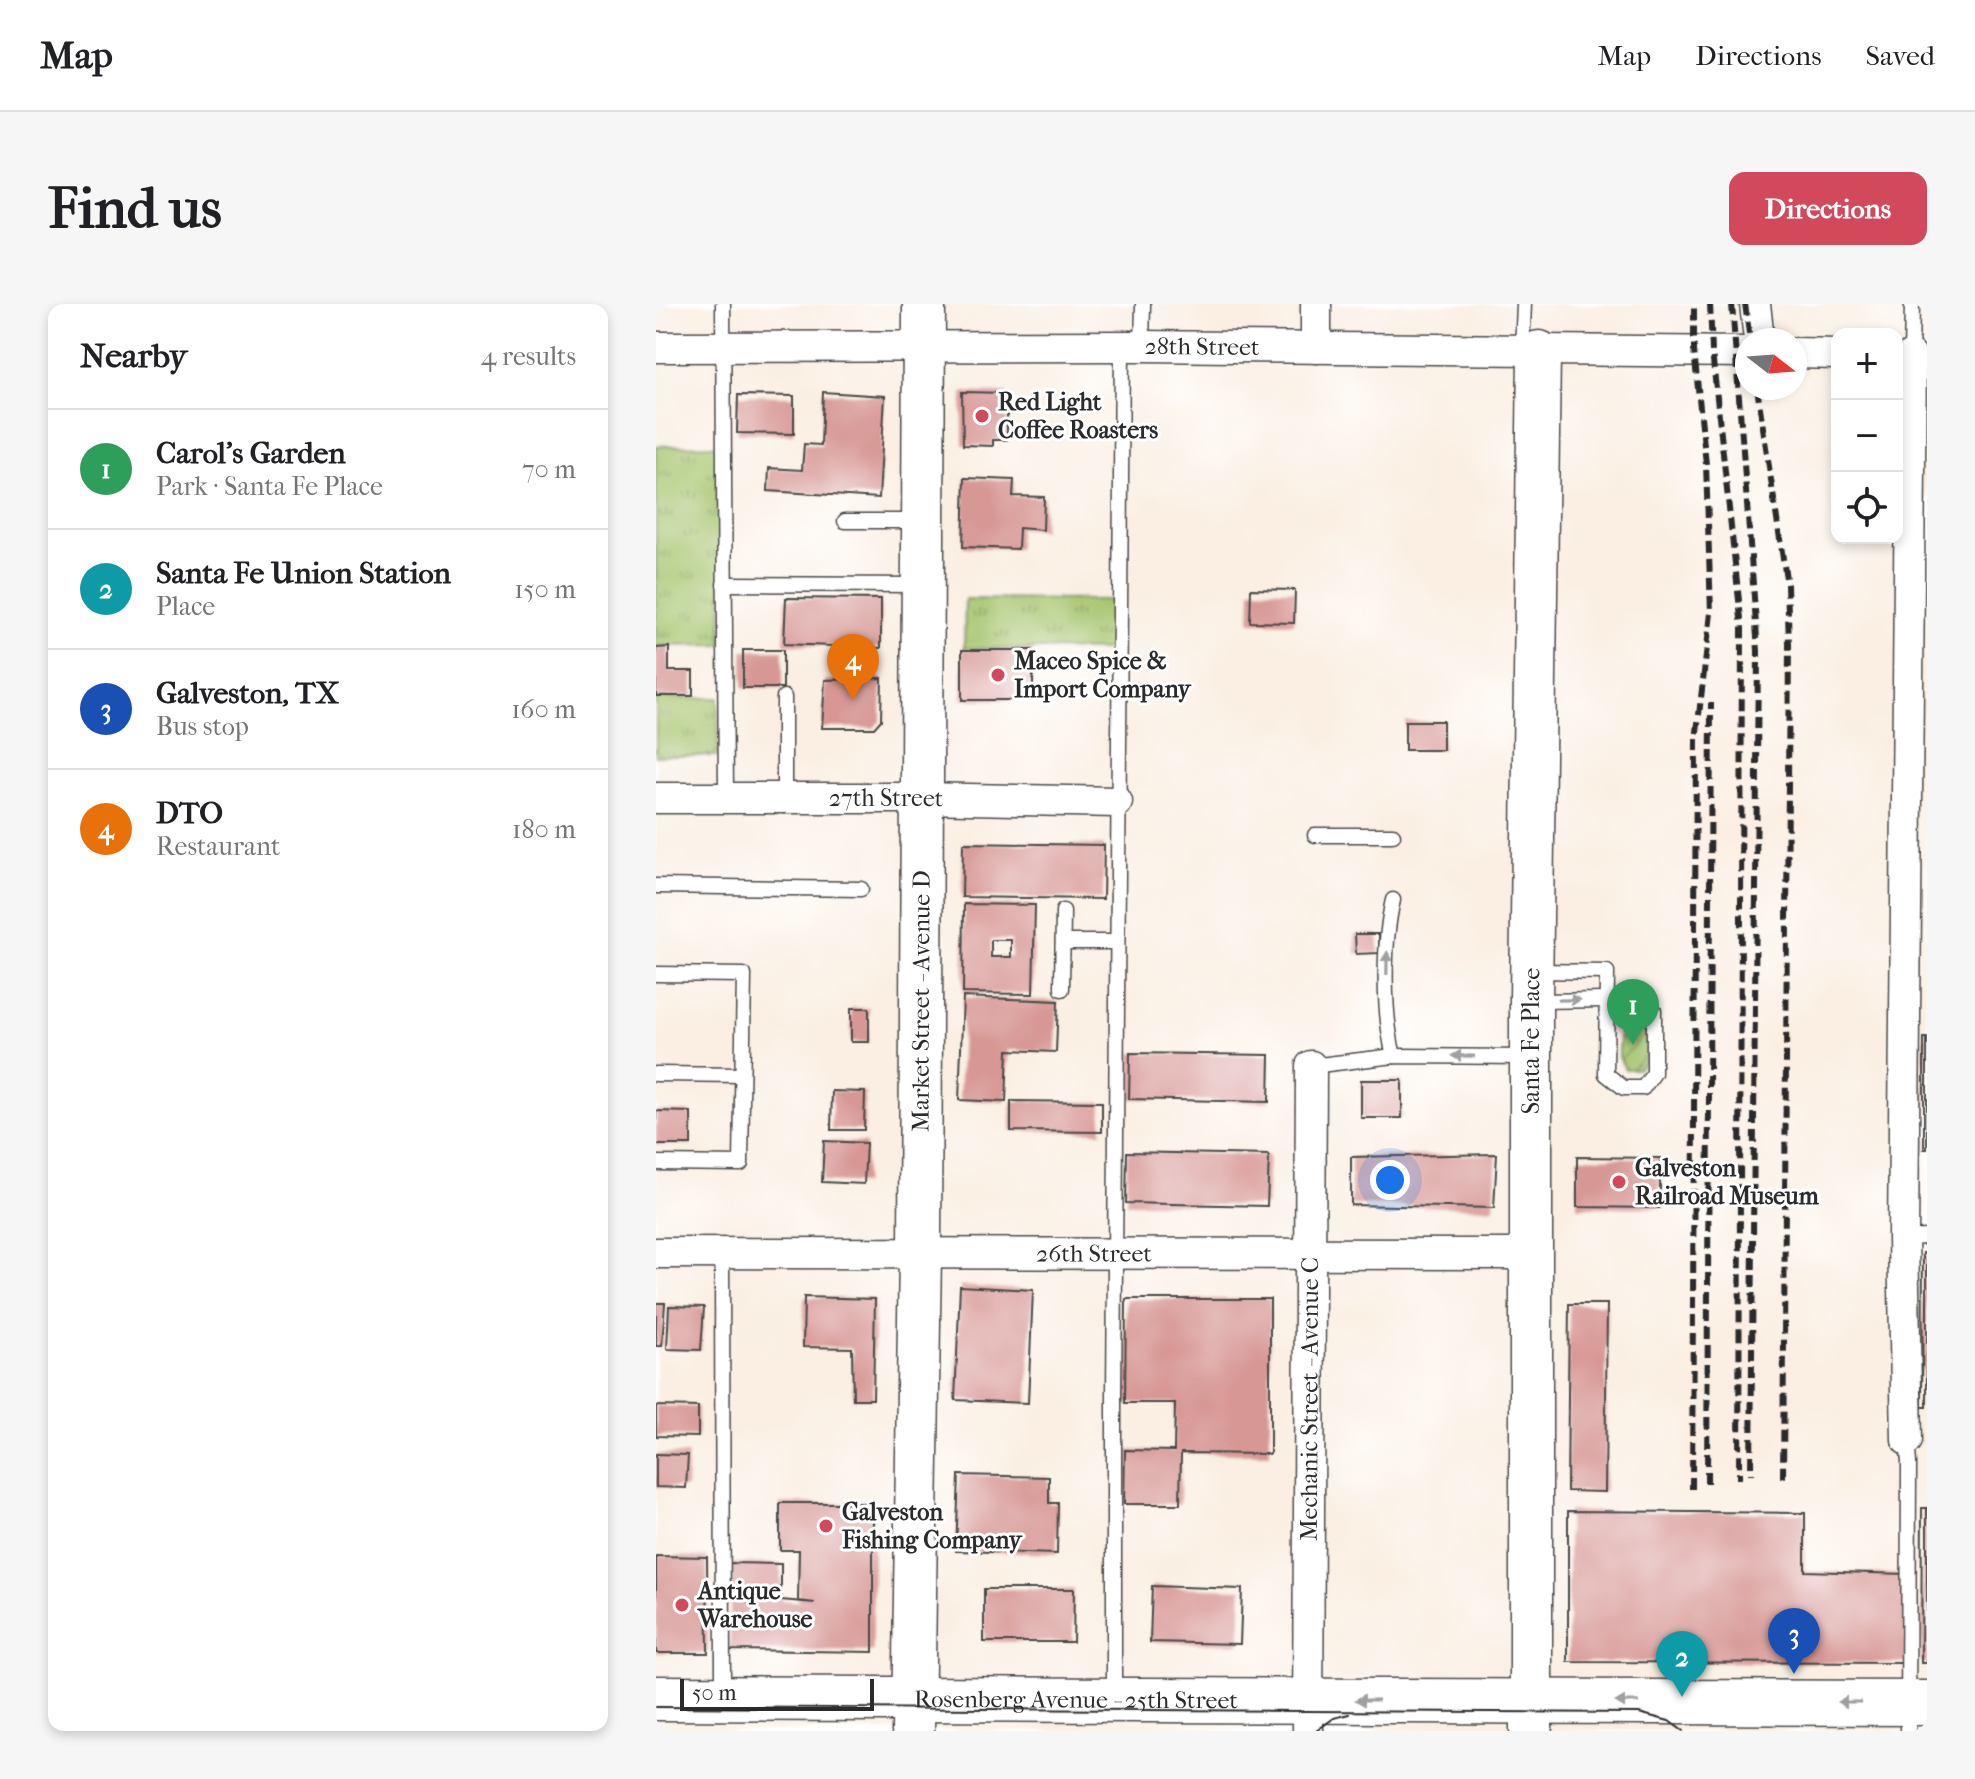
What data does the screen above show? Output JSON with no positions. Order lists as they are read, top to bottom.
{
  "streets": {
    "main road": ["Rosenberg Avenue - 25th Street"],
    "street": [
      "28th Street",
      "27th Street",
      "Market Street - Avenue D",
      "Santa Fe Place",
      "26th Street",
      "Mechanic Street - Avenue C"
    ]
  },
  "crossings": [
    ["28th Street", "Market Street - Avenue D"],
    ["28th Street", "Santa Fe Place"],
    ["27th Street", "Market Street - Avenue D"],
    ["Market Street - Avenue D", "26th Street"],
    ["Market Street - Avenue D", "Rosenberg Avenue - 25th Street"],
    ["Santa Fe Place", "26th Street"],
    ["Santa Fe Place", "Rosenberg Avenue - 25th Street"],
    ["26th Street", "Mechanic Street - Avenue C"],
    ["Mechanic Street - Avenue C", "Rosenberg Avenue - 25th Street"]
  ],
  "one_way": ["Rosenberg Avenue - 25th Street"],
  "places": [
    "Red Light Coffee Roasters",
    "Maceo Spice & Import Company",
    "Galveston Railroad Museum",
    "Galveston Fishing Company",
    "Antique Warehouse"
  ],
  "scale_bar": "50 m",
  "north": "right",
  "page": {
    "header": "Map",
    "nav": ["Map", "Directions", "Saved"],
    "buttons": "Directions",
    "title": "Find us",
    "heading": ["Nearby", "4 results"],
    "map_buttons": ["+", "−"],
    "list": [
      {
        "mark": "1",
        "name": "Carol's Garden",
        "note": "Park · Santa Fe Place",
        "value": "70 m"
      },
      {
        "mark": "2",
        "name": "Santa Fe Union Station",
        "note": "Place",
        "value": "150 m"
      },
      {
        "mark": "3",
        "name": "Galveston, TX",
        "note": "Bus stop",
        "value": "160 m"
      },
      {
        "mark": "4",
        "name": "DTO",
        "note": "Restaurant",
        "value": "180 m"
      }
    ],
    "pins": [
      "4",
      "1",
      "3",
      "2"
    ],
    "scale": "50 m"
  }
}
